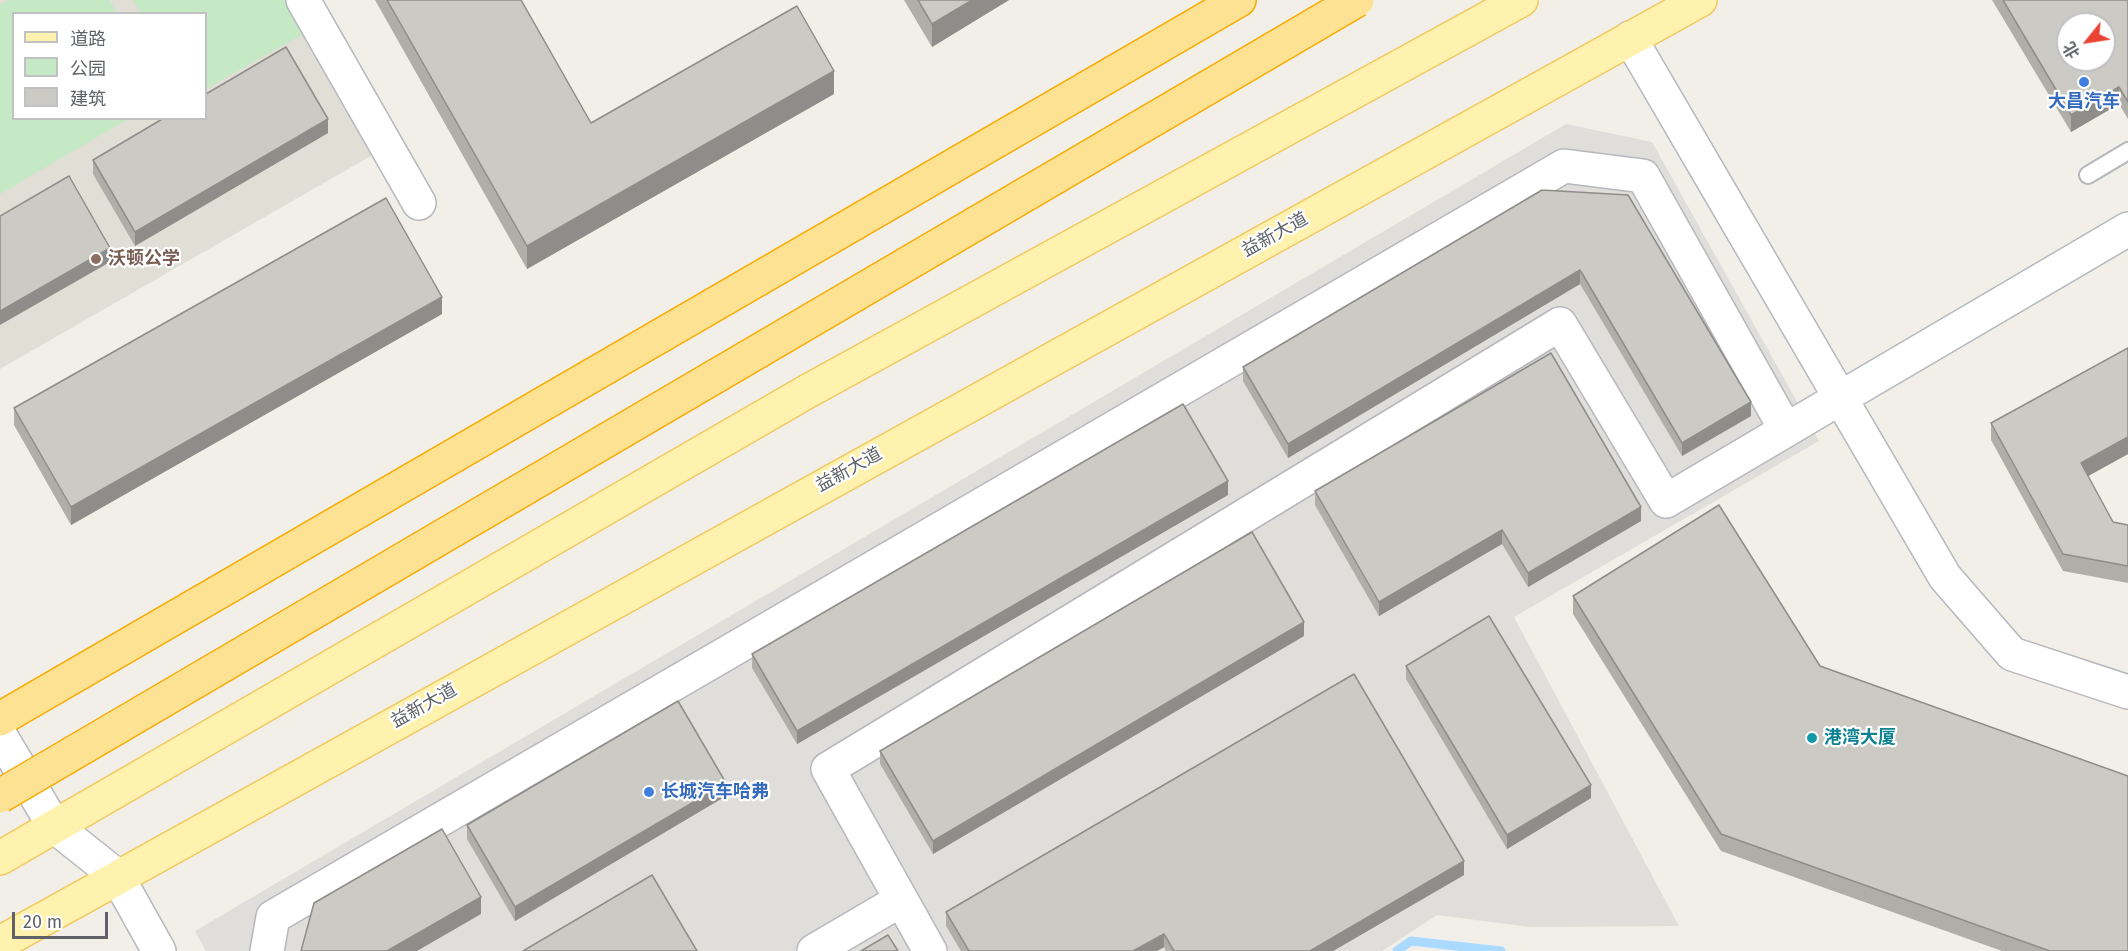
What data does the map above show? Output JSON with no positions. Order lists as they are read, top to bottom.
{
  "streets": {
    "main road": ["益新大道"]
  },
  "places": [
    "大昌汽车",
    "沃顿公学",
    "港湾大厦",
    "长城汽车哈弗"
  ],
  "legend": ["道路", "公园", "建筑"],
  "scale_bar": "20 m",
  "north": "bottom left"
}
